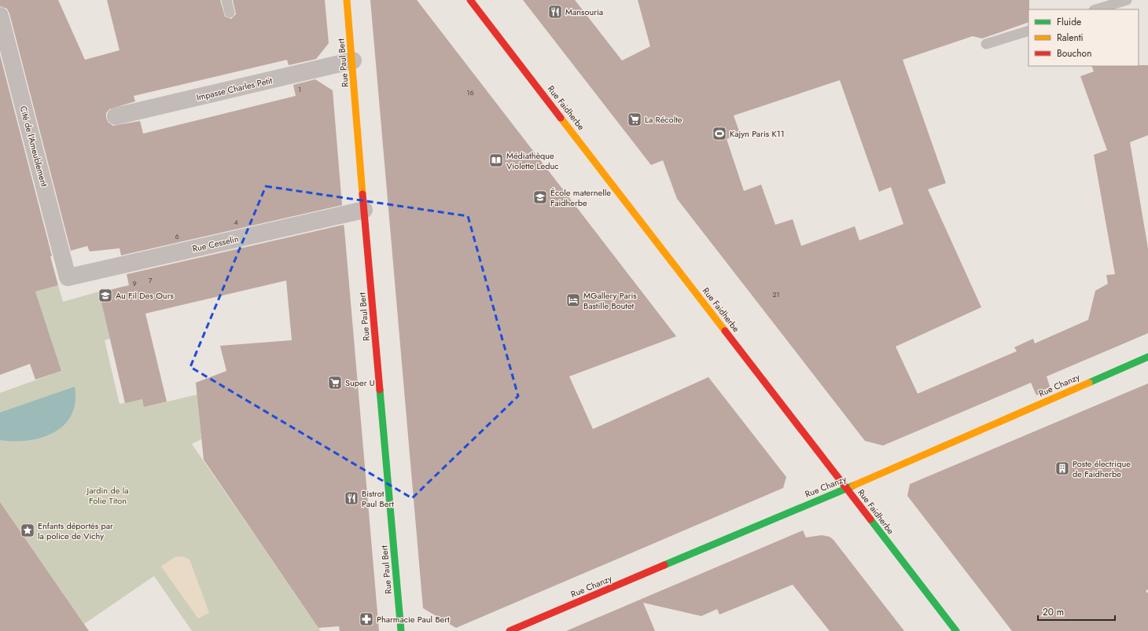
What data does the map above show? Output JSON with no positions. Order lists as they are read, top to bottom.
{
  "streets": {
    "street": [
      "Rue Paul Bert",
      "Impasse Charles Petit",
      "Rue Faidherbe",
      "Cité de l'Ameublement",
      "Rue Cesselin",
      "Rue Chanzy"
    ]
  },
  "crossings": [
    ["Rue Paul Bert", "Impasse Charles Petit"],
    ["Rue Paul Bert", "Rue Cesselin"],
    ["Rue Faidherbe", "Rue Chanzy"],
    ["Cité de l'Ameublement", "Rue Cesselin"]
  ],
  "parks": ["Jardin de la Folie Titon"],
  "places": {
    "restaurant": ["Mansouria", "Bistrot Paul Bert"],
    "supermarket": ["La Récolte", "Super U"],
    "sports": ["Kajyn Paris K11"],
    "library": ["Médiathèque Violette Leduc"],
    "school or university": ["École maternelle Faidherbe", "Au Fil Des Ours"],
    "hotel": ["MGallery Paris Bastille Boutet"],
    "building": ["Poste électrique de Faidherbe"],
    "place": ["Enfants déportés par la police de Vichy"],
    "pharmacy": ["Pharmacie Paul Bert"]
  },
  "house_numbers": [
    "1",
    "16",
    "4",
    "6",
    "7",
    "9",
    "21"
  ],
  "legend": ["Fluide", "Ralenti", "Bouchon"],
  "scale_bar": "20 m"
}
